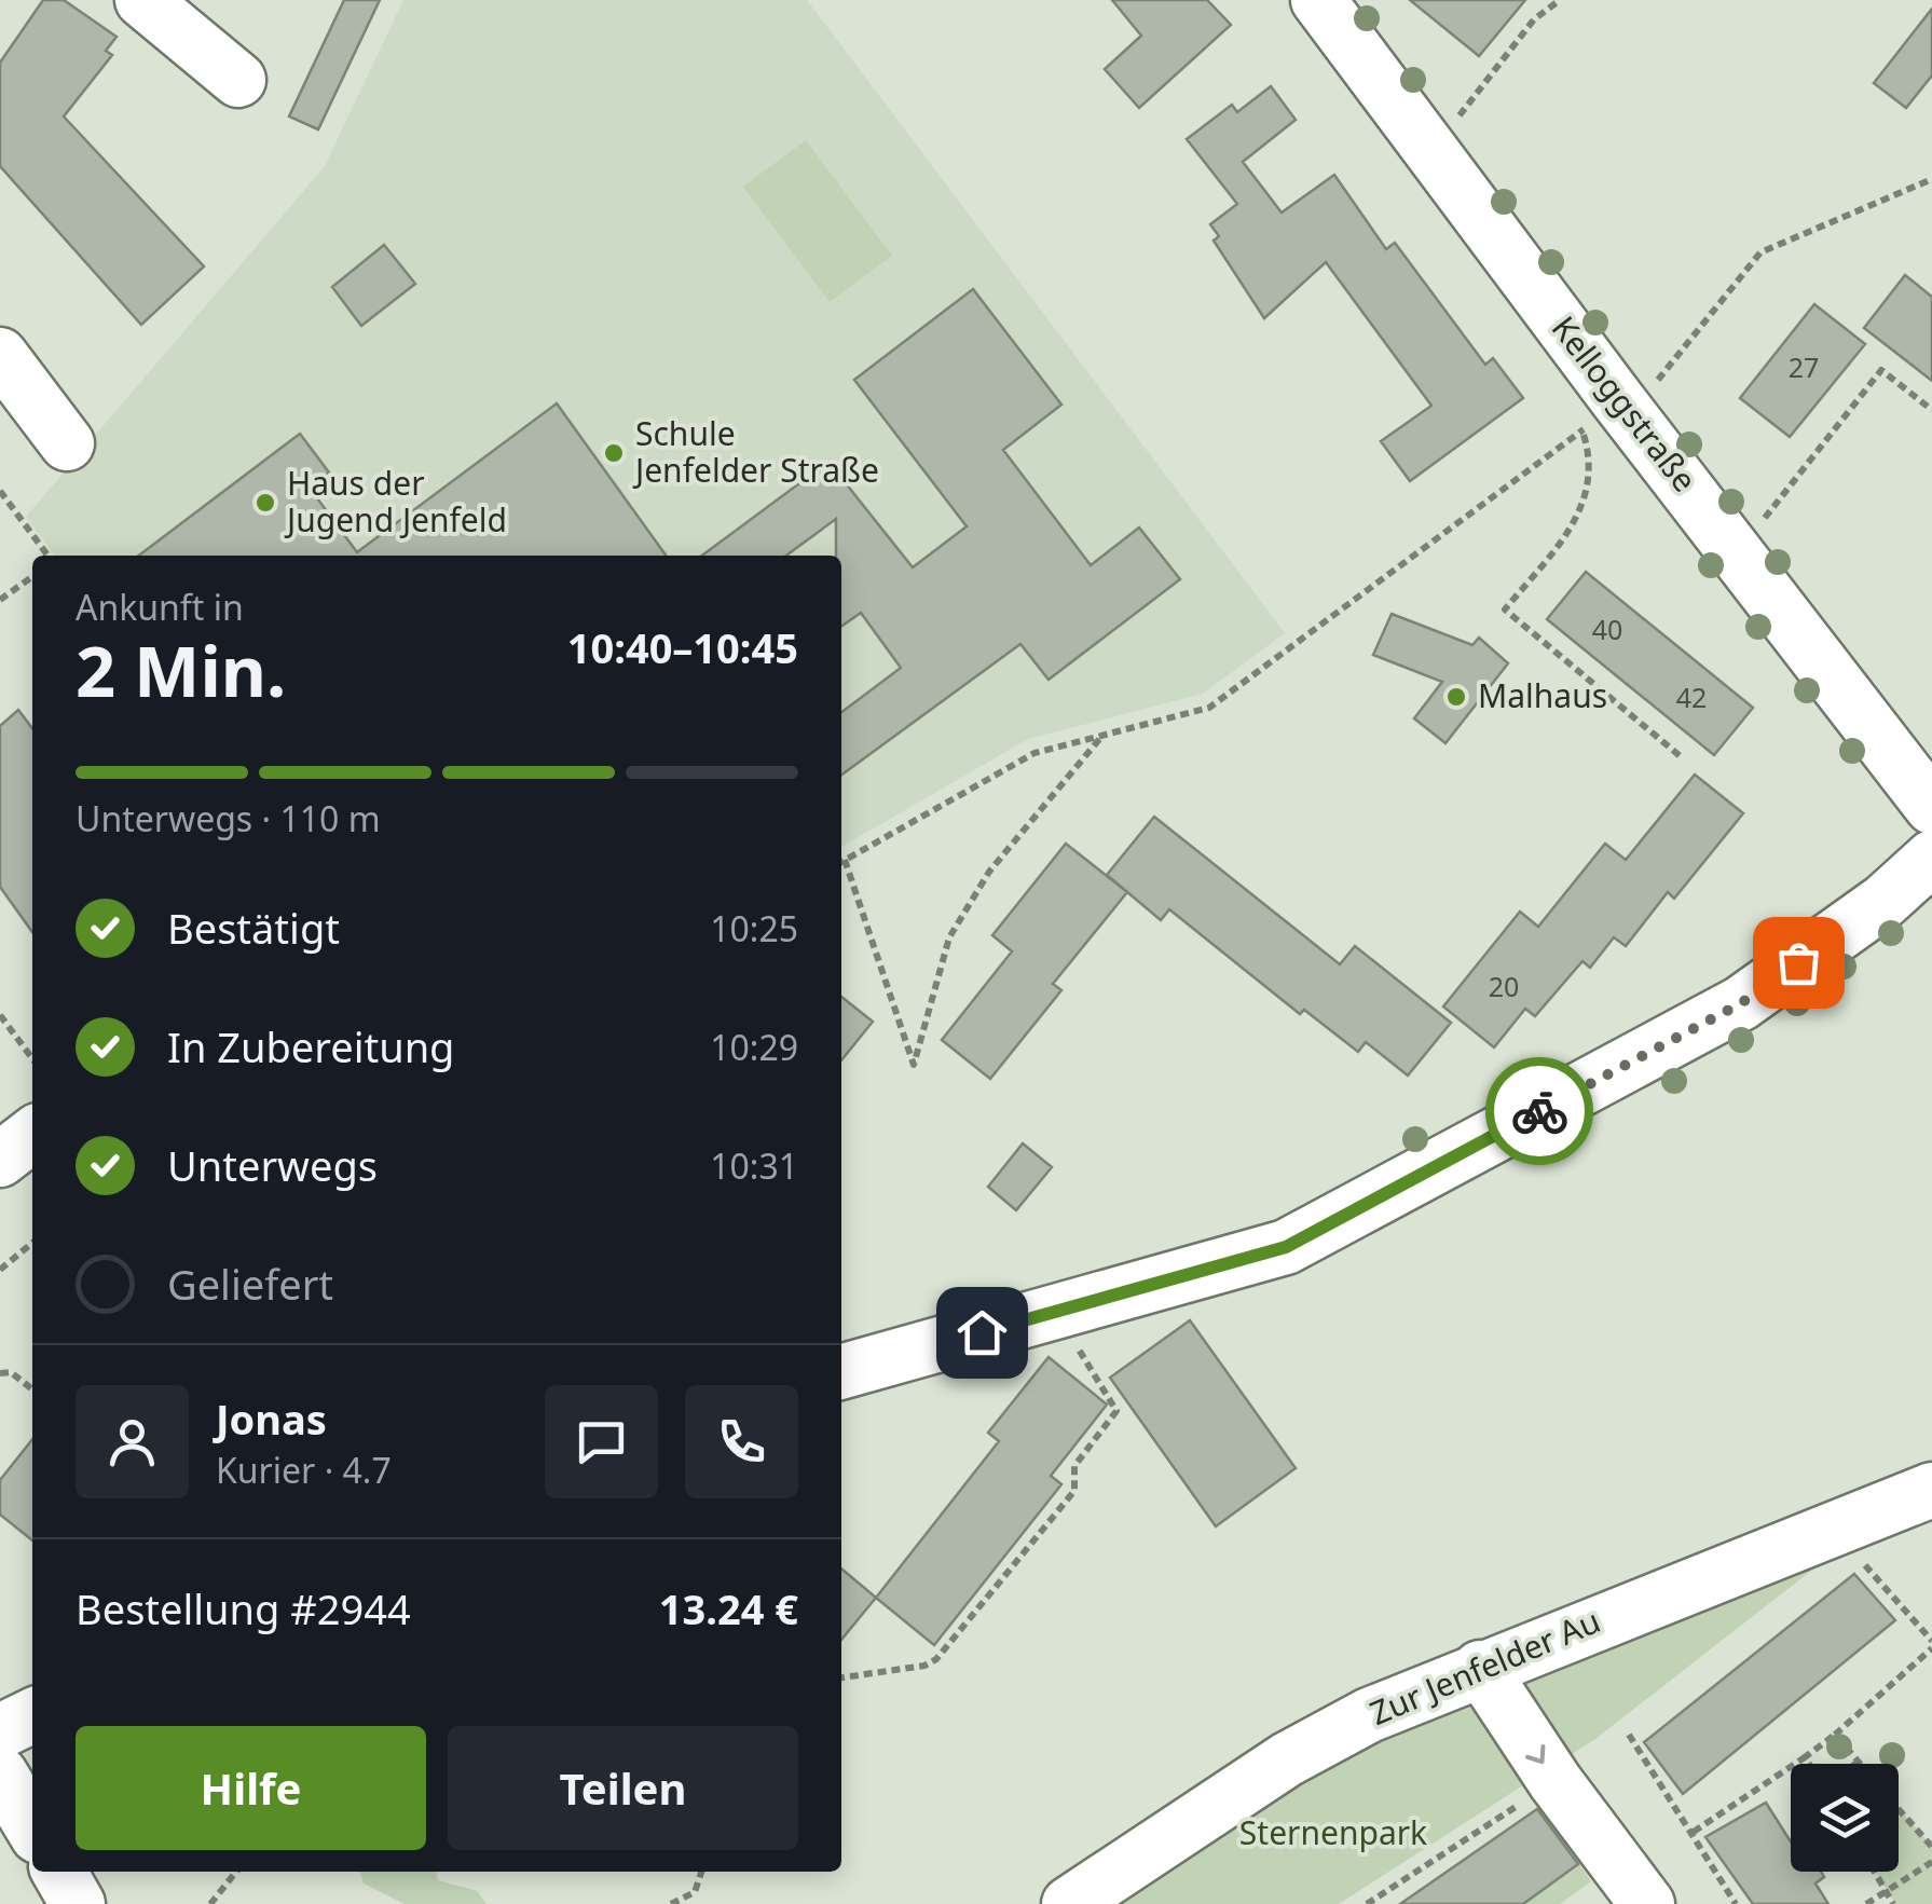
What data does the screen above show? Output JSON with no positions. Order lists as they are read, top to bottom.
{
  "streets": {
    "street": ["Kelloggstraße", "Zur Jenfelder Au"]
  },
  "parks": ["Sternenpark"],
  "places": ["Schule Jenfelder Straße", "Haus der Jugend Jenfeld", "Malhaus"],
  "house_numbers": [
    "27",
    "40",
    "42",
    "20"
  ],
  "page": {
    "heading": ["2 Min.", "Ankunft in", "10:40–10:45"],
    "panel": [
      "Jonas",
      "Kurier · 4.7",
      "Bestellung #2944",
      "13.24 €"
    ],
    "bar": "Unterwegs · 110 m",
    "list": [
      ["Bestätigt", "10:25"],
      ["In Zubereitung", "10:29"],
      ["Unterwegs", "10:31"],
      "Geliefert"
    ],
    "buttons": ["Hilfe", "Teilen"]
  }
}
